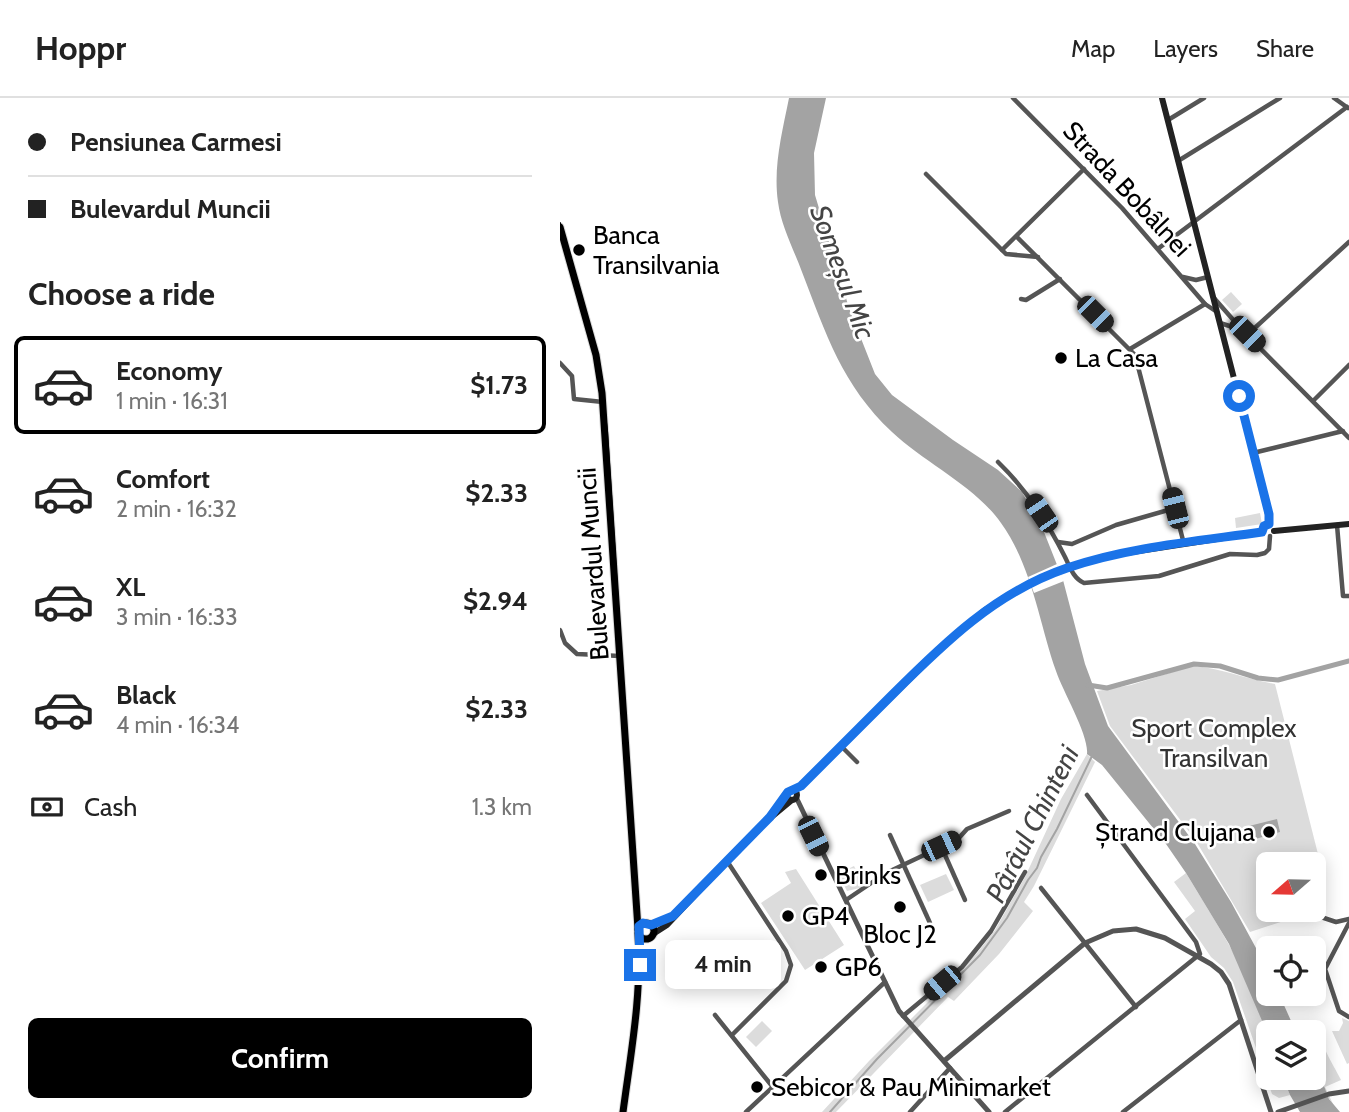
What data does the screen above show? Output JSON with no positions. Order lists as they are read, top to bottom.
{
  "streets": {
    "main road": ["Bulevardul Muncii"],
    "street": ["Strada Bobâlnei"]
  },
  "water": ["Someșul Mic", "Pârâul Chinteni"],
  "parks": ["Sport Complex Transilvan"],
  "places": [
    "Banca Transilvania",
    "La Casa",
    "Ștrand Clujana",
    "Brinks",
    "Bloc J2",
    "GP4",
    "GP6",
    "Sebicor & Pau Minimarket"
  ],
  "north": "left",
  "page": {
    "header": "Hoppr",
    "nav": ["Map", "Layers", "Share"],
    "banner": ["Pensiunea Carmesi", "Bulevardul Muncii"],
    "heading": "Choose a ride",
    "list": [
      {
        "name": "Economy",
        "note": "1 min · 16:31",
        "value": "$1.73"
      },
      {
        "name": "Comfort",
        "note": "2 min · 16:32",
        "value": "$2.33"
      },
      {
        "name": "XL",
        "note": "3 min · 16:33",
        "value": "$2.94"
      },
      {
        "name": "Black",
        "note": "4 min · 16:34",
        "value": "$2.33"
      }
    ],
    "pay": ["Cash", "1.3 km"],
    "bubble": "4 min",
    "buttons": "Confirm"
  }
}
